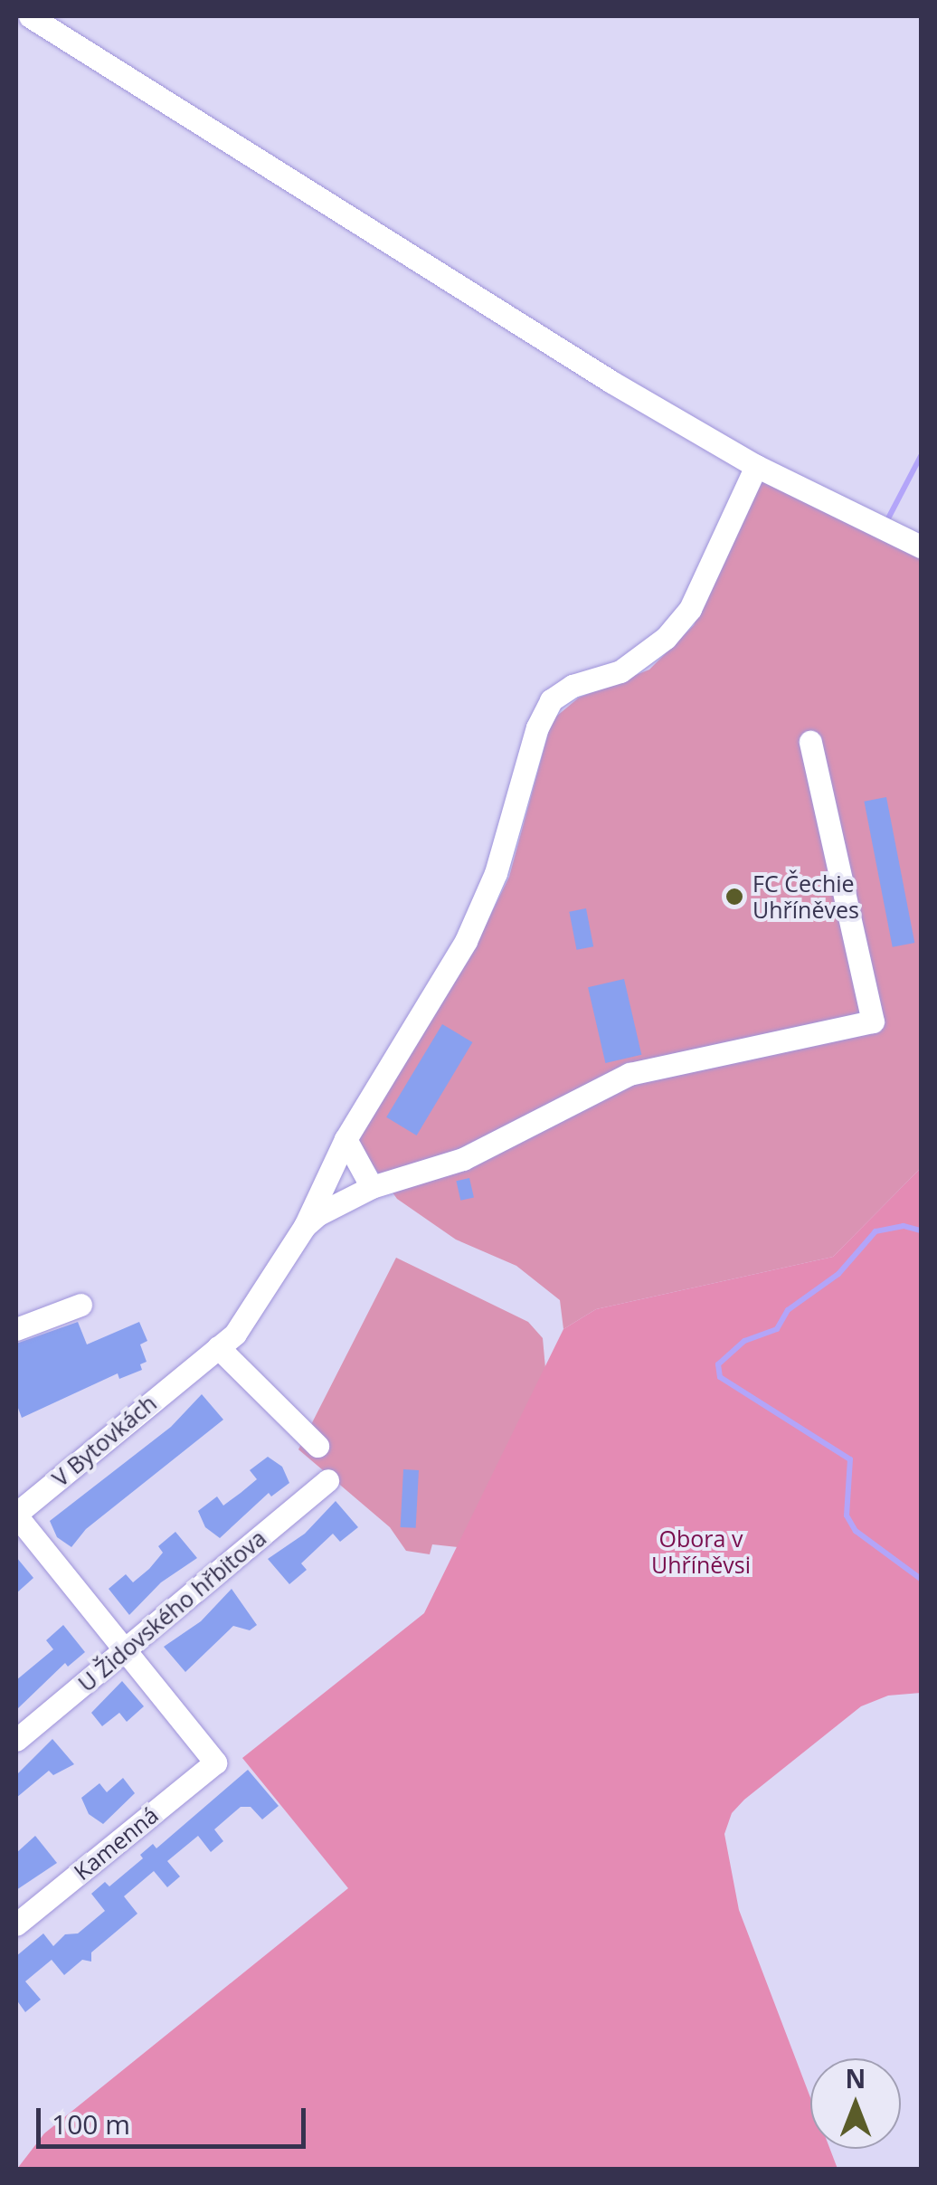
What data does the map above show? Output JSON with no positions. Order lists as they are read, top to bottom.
{
  "streets": {
    "street": ["V Bytovkách", "U Židovského hřbitova", "Kamenná"]
  },
  "crossings": [
    ["U Židovského hřbitova", "Kamenná"]
  ],
  "parks": ["Obora v Uhříněvsi"],
  "places": ["FC Čechie Uhříněves"],
  "scale_bar": "100 m",
  "north": "top"
}
